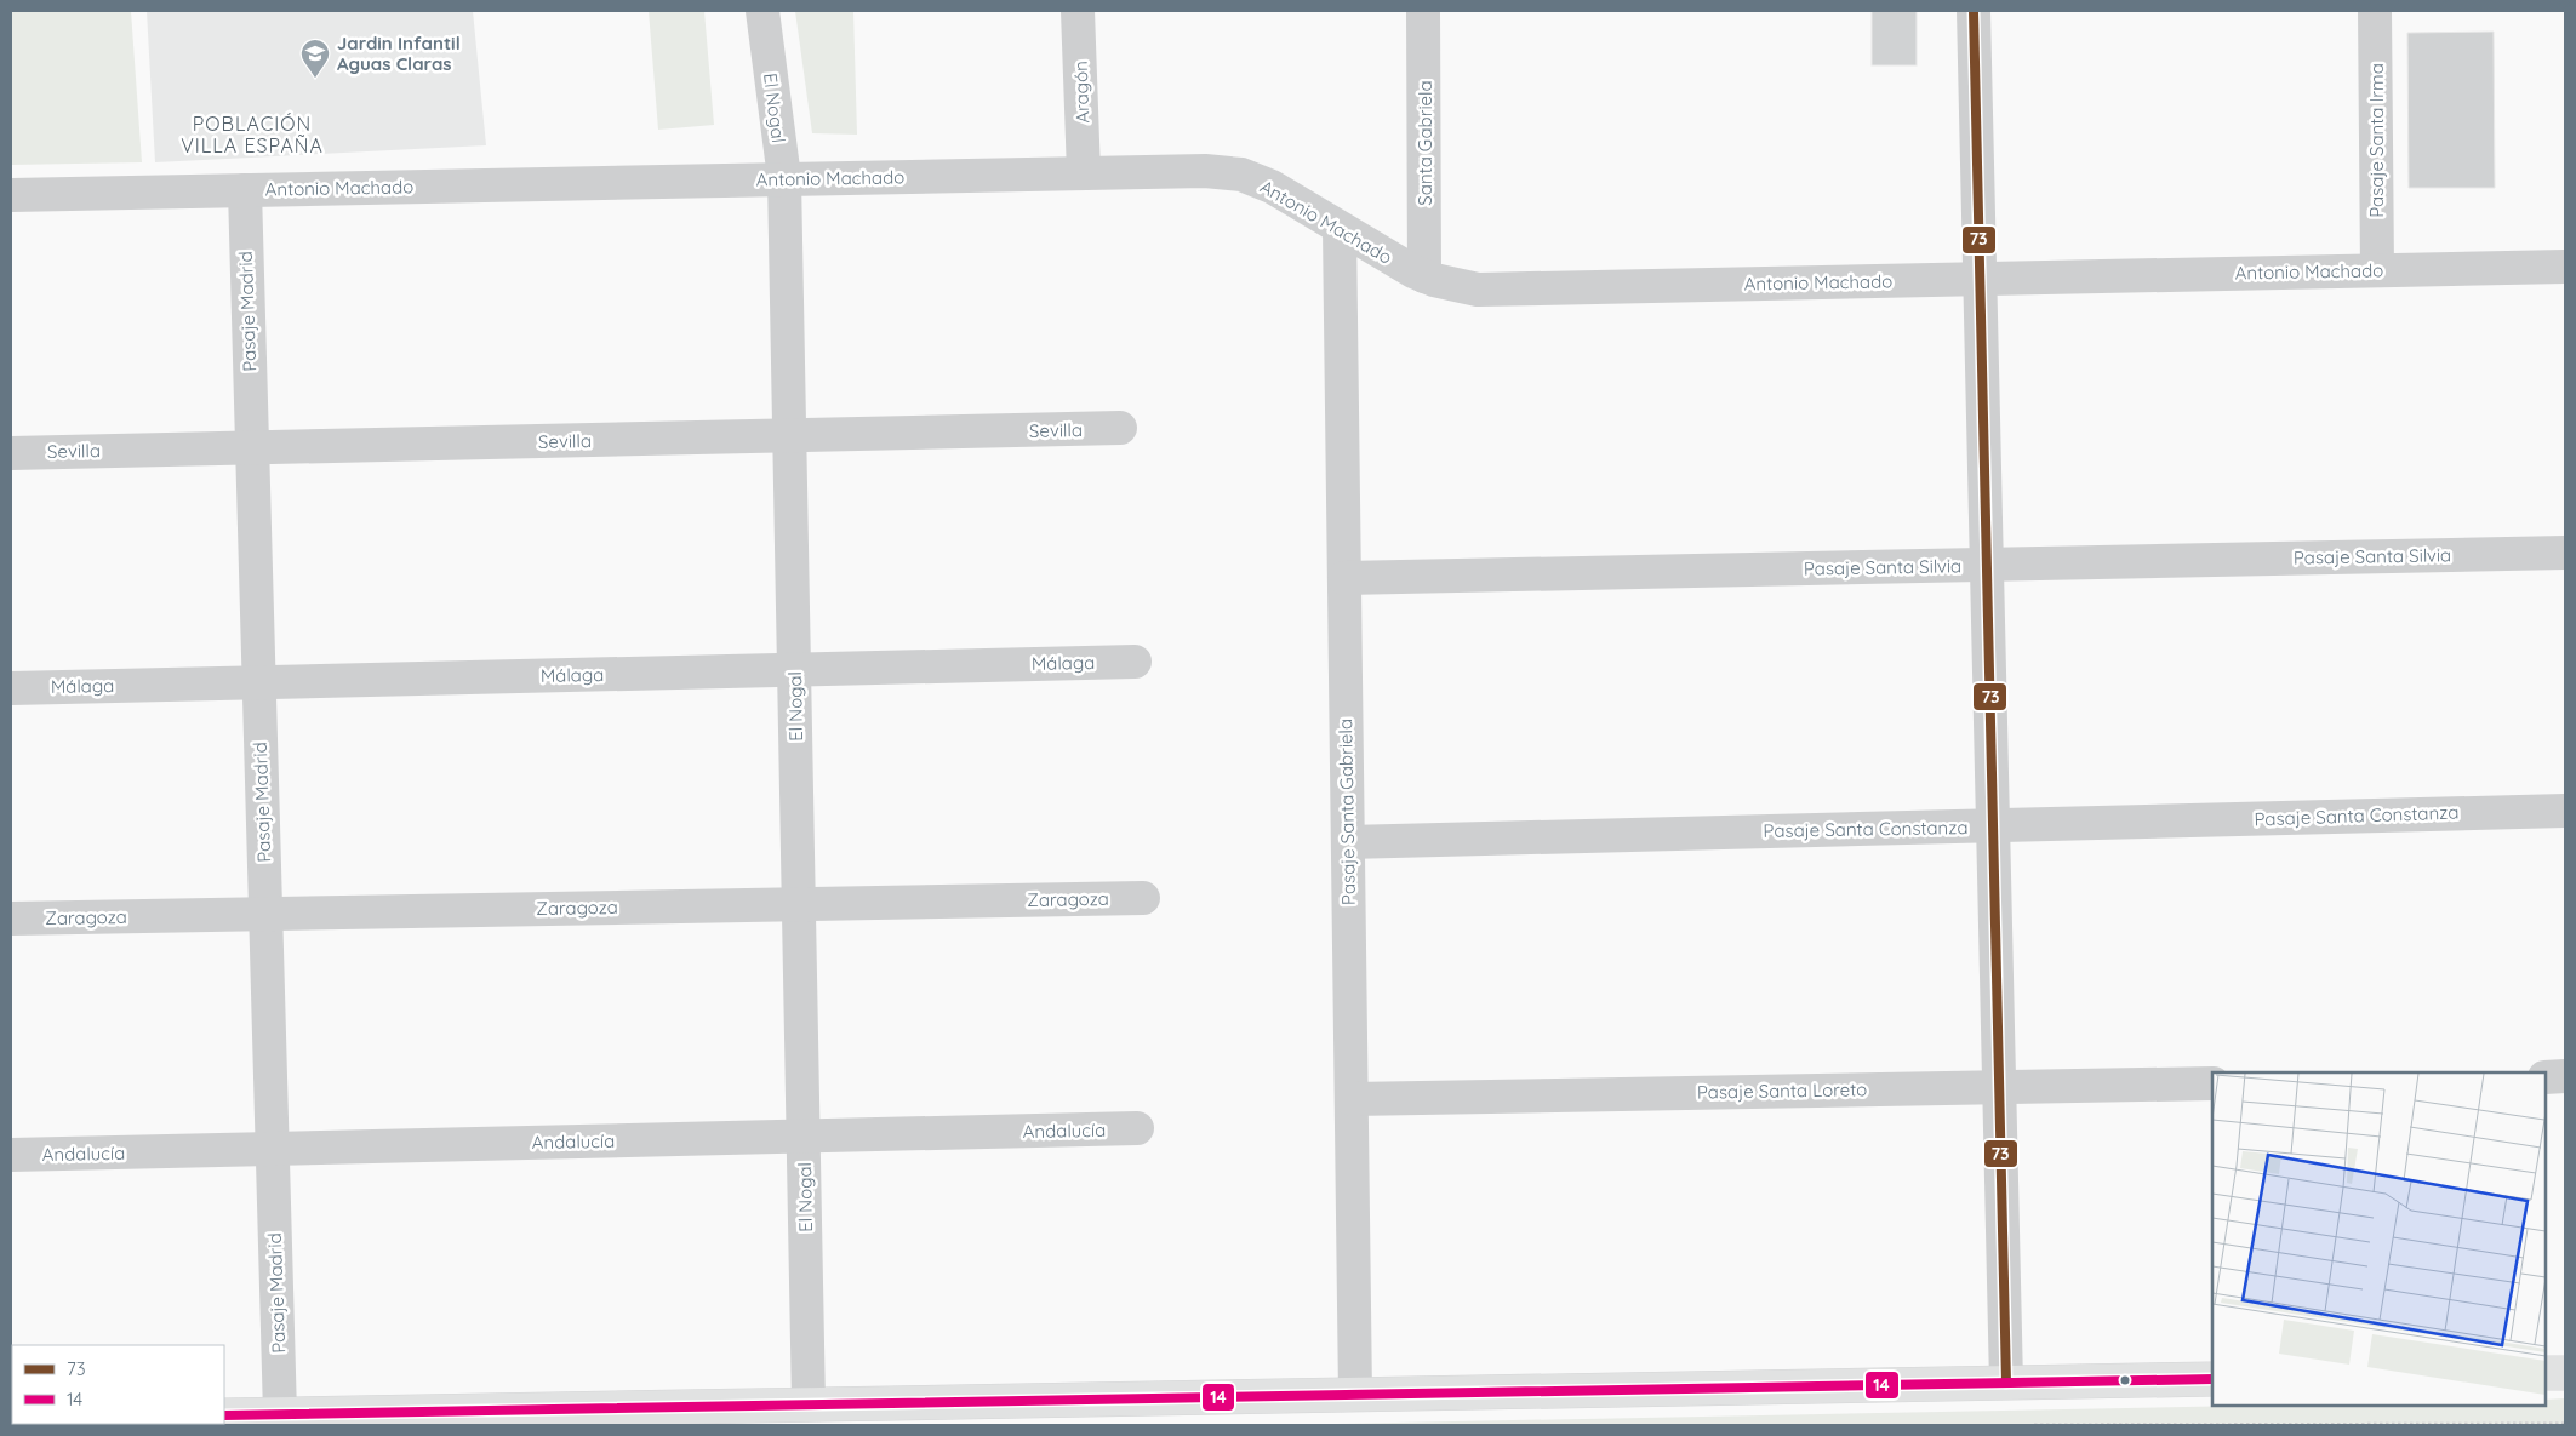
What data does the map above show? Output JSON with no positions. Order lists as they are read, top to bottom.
{
  "streets": {
    "street": [
      "Aragón",
      "El Nogal",
      "Pasaje Santa Irma",
      "Santa Gabriela",
      "Antonio Machado",
      "Pasaje Madrid",
      "Sevilla",
      "Pasaje Santa Silvia",
      "Málaga",
      "Pasaje Santa Gabriela",
      "Pasaje Santa Constanza",
      "Zaragoza",
      "Pasaje Santa Loreto",
      "Andalucía"
    ]
  },
  "crossings": [
    ["Aragón", "Antonio Machado"],
    ["El Nogal", "Antonio Machado"],
    ["El Nogal", "Sevilla"],
    ["El Nogal", "Málaga"],
    ["El Nogal", "Zaragoza"],
    ["El Nogal", "Andalucía"],
    ["Pasaje Santa Irma", "Antonio Machado"],
    ["Santa Gabriela", "Antonio Machado"],
    ["Antonio Machado", "Pasaje Madrid"],
    ["Antonio Machado", "Pasaje Santa Gabriela"],
    ["Pasaje Madrid", "Sevilla"],
    ["Pasaje Madrid", "Málaga"],
    ["Pasaje Madrid", "Zaragoza"],
    ["Pasaje Madrid", "Andalucía"],
    ["Pasaje Santa Silvia", "Pasaje Santa Gabriela"],
    ["Pasaje Santa Gabriela", "Pasaje Santa Constanza"],
    ["Pasaje Santa Gabriela", "Pasaje Santa Loreto"]
  ],
  "districts": ["POBLACIÓN VILLA ESPAÑA"],
  "places": {
    "school or university": ["Jardin Infantil Aguas Claras"]
  },
  "lines": ["transit line 73", "transit line 14"],
  "legend": ["73", "14"]
}
